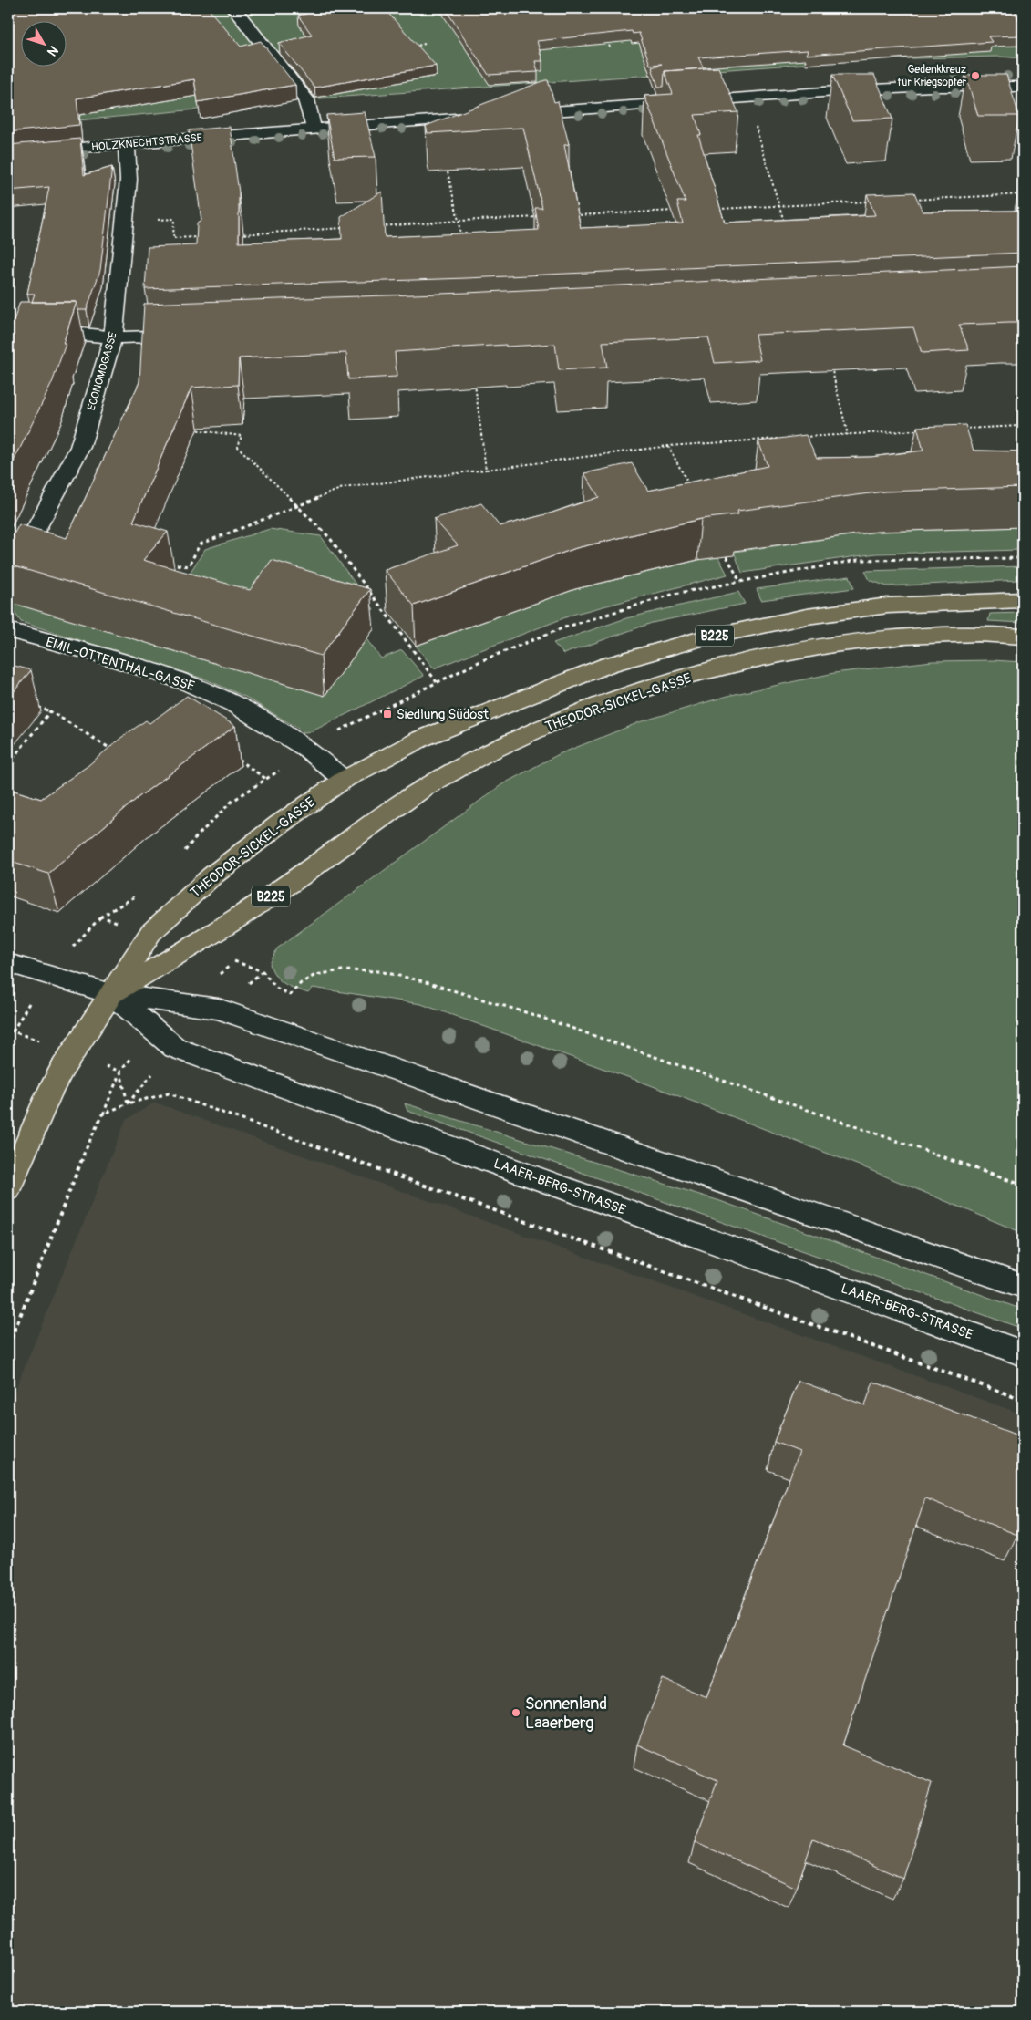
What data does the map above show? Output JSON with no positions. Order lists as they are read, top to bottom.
{
  "streets": {
    "main road": ["B225", "THEODOR-SICKEL-GASSE"],
    "street": [
      "HOLZKNECHTSTRASSE",
      "ECONOMOGASSE",
      "EMIL-OTTENTHAL-GASSE",
      "LAAER-BERG-STRASSE"
    ]
  },
  "crossings": [
    ["HOLZKNECHTSTRASSE", "ECONOMOGASSE"],
    ["B225", "THEODOR-SICKEL-GASSE"],
    ["B225", "LAAER-BERG-STRASSE"],
    ["EMIL-OTTENTHAL-GASSE", "THEODOR-SICKEL-GASSE"],
    ["THEODOR-SICKEL-GASSE", "LAAER-BERG-STRASSE"]
  ],
  "places": {
    "other": ["Gedenkkreuz für Kriegsopfer", "Sonnenland Laaerberg"],
    "transit": ["Siedlung Südost"]
  },
  "north": "bottom right"
}
